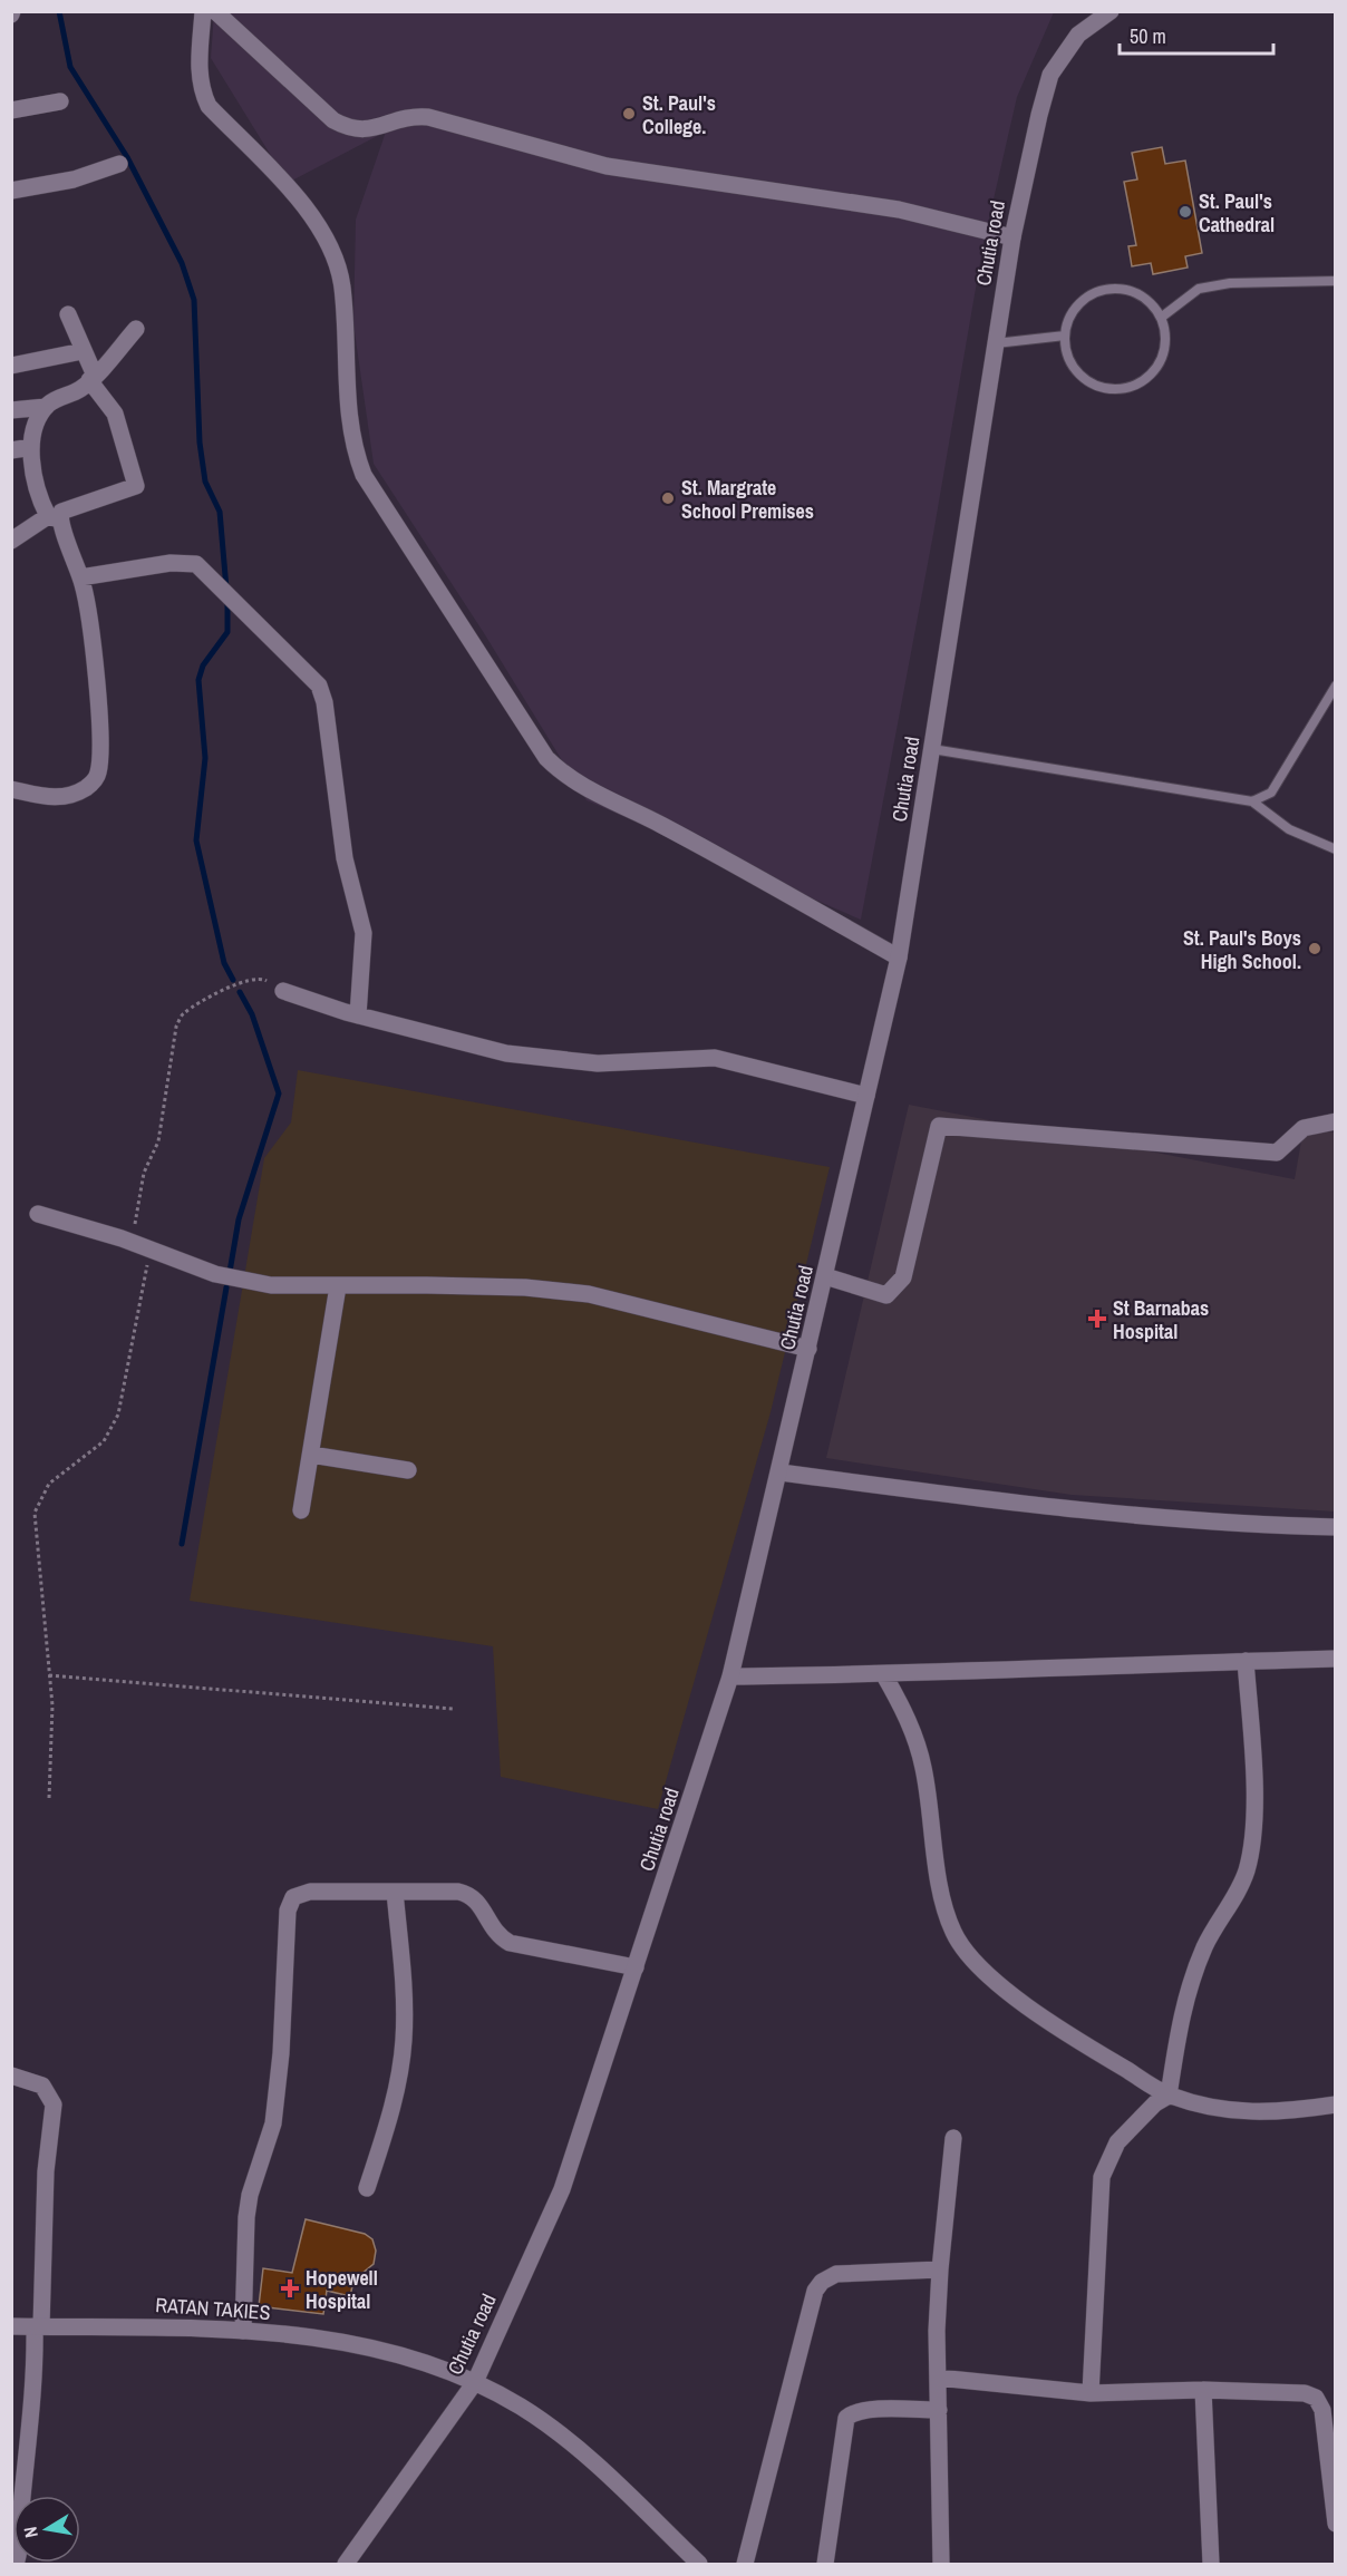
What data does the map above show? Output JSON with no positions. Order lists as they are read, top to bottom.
{
  "streets": {
    "street": ["Chutia road", "RATAN TAKIES"]
  },
  "crossings": [
    ["Chutia road", "RATAN TAKIES"]
  ],
  "places": {
    "other": [
      "St. Paul's College.",
      "St. Paul's Cathedral",
      "St. Margrate School Premises",
      "St. Paul's Boys High School."
    ],
    "health": ["St Barnabas Hospital", "Hopewell Hospital"]
  },
  "scale_bar": "50 m",
  "north": "left"
}
